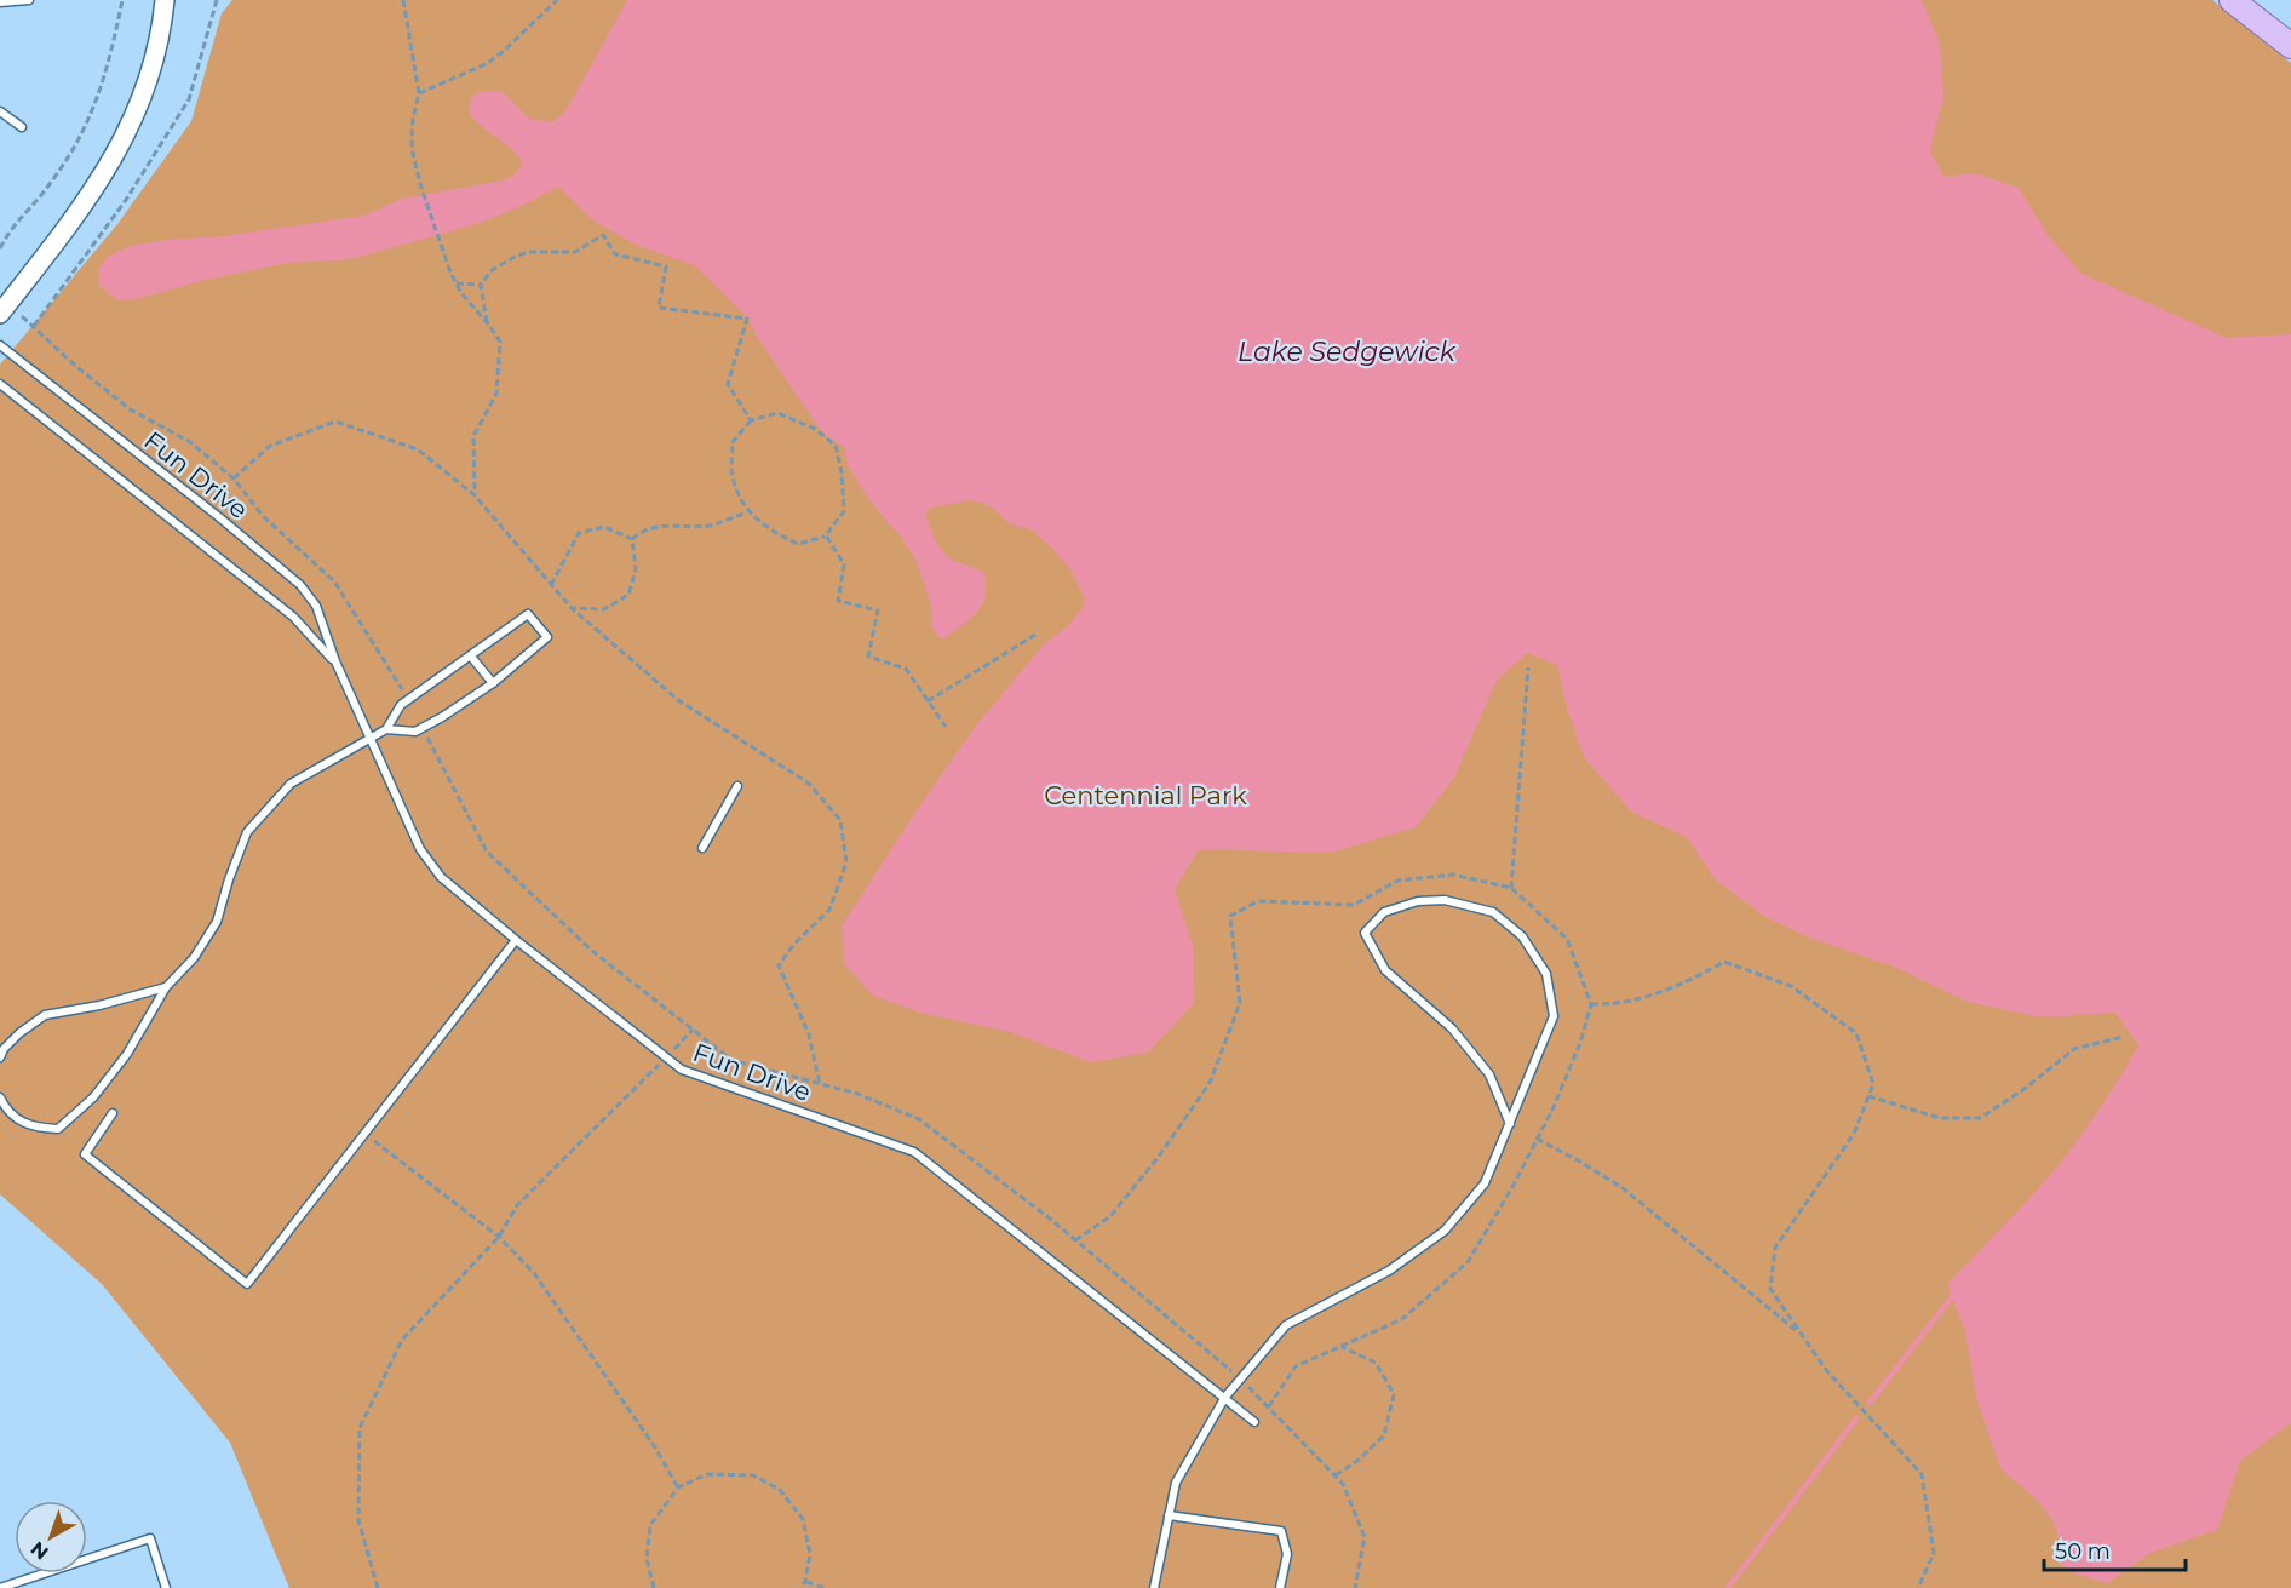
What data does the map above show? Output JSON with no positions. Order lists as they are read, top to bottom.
{
  "streets": {
    "lane": ["Fun Drive"]
  },
  "water": ["Lake Sedgewick"],
  "parks": ["Centennial Park"],
  "scale_bar": "50 m",
  "north": "bottom left"
}
